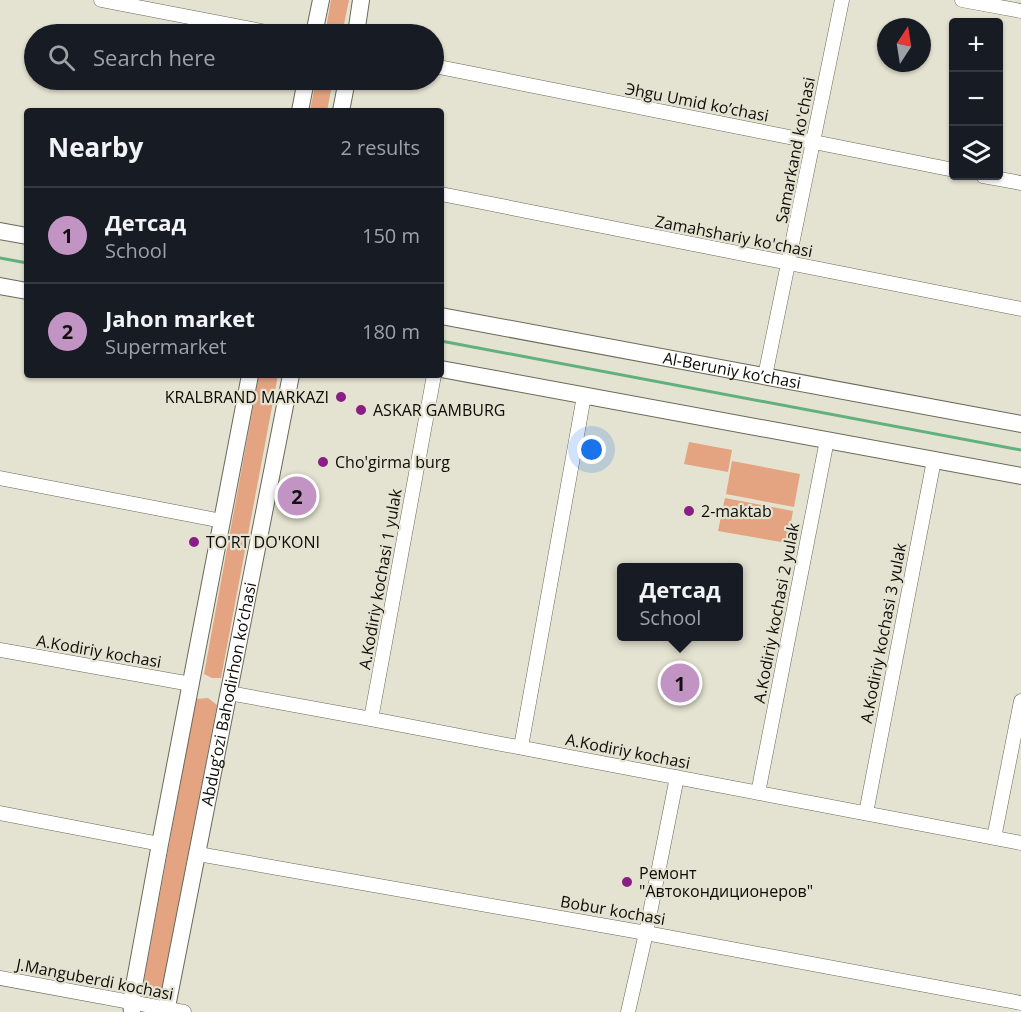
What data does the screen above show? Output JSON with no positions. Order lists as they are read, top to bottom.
{
  "streets": {
    "main road": ["Al-Beruniy ko’chasi", "Abdug’ozi Bahodirhon ko’chasi"],
    "street": [
      "Эhgu Umid ko’chasi",
      "Samarkand ko'chasi",
      "Zamahshariy ko'chasi",
      "A.Kodiriy kochasi 1 yulak",
      "A.Kodiriy kochasi 2 yulak",
      "A.Kodiriy kochasi 3 yulak",
      "A.Kodiriy kochasi",
      "Bobur kochasi",
      "J.Manguberdi kochasi"
    ]
  },
  "crossings": [
    ["Эhgu Umid ko’chasi", "Samarkand ko'chasi"],
    ["Samarkand ko'chasi", "Zamahshariy ko'chasi"],
    ["Samarkand ko'chasi", "Al-Beruniy ko’chasi"],
    ["A.Kodiriy kochasi 1 yulak", "A.Kodiriy kochasi"],
    ["A.Kodiriy kochasi 2 yulak", "A.Kodiriy kochasi"],
    ["A.Kodiriy kochasi 3 yulak", "A.Kodiriy kochasi"],
    ["A.Kodiriy kochasi", "Abdug’ozi Bahodirhon ko’chasi"],
    ["Abdug’ozi Bahodirhon ko’chasi", "Bobur kochasi"],
    ["Abdug’ozi Bahodirhon ko’chasi", "J.Manguberdi kochasi"]
  ],
  "places": [
    "KRALBRAND MARKAZI",
    "ASKAR GAMBURG",
    "Cho'girma burg",
    "2-maktab",
    "TO'RT DO'KONI",
    "Ремонт \"Автокондиционеров\""
  ],
  "north": "top",
  "page": {
    "map_buttons": ["+", "−"],
    "search": "Search here",
    "heading": ["Nearby", "2 results"],
    "list": [
      {
        "mark": "1",
        "name": "Детсад",
        "note": "School",
        "value": "150 m"
      },
      {
        "mark": "2",
        "name": "Jahon market",
        "note": "Supermarket",
        "value": "180 m"
      }
    ],
    "pins": ["2", "1"],
    "popup": ["Детсад", "School"]
  }
}
